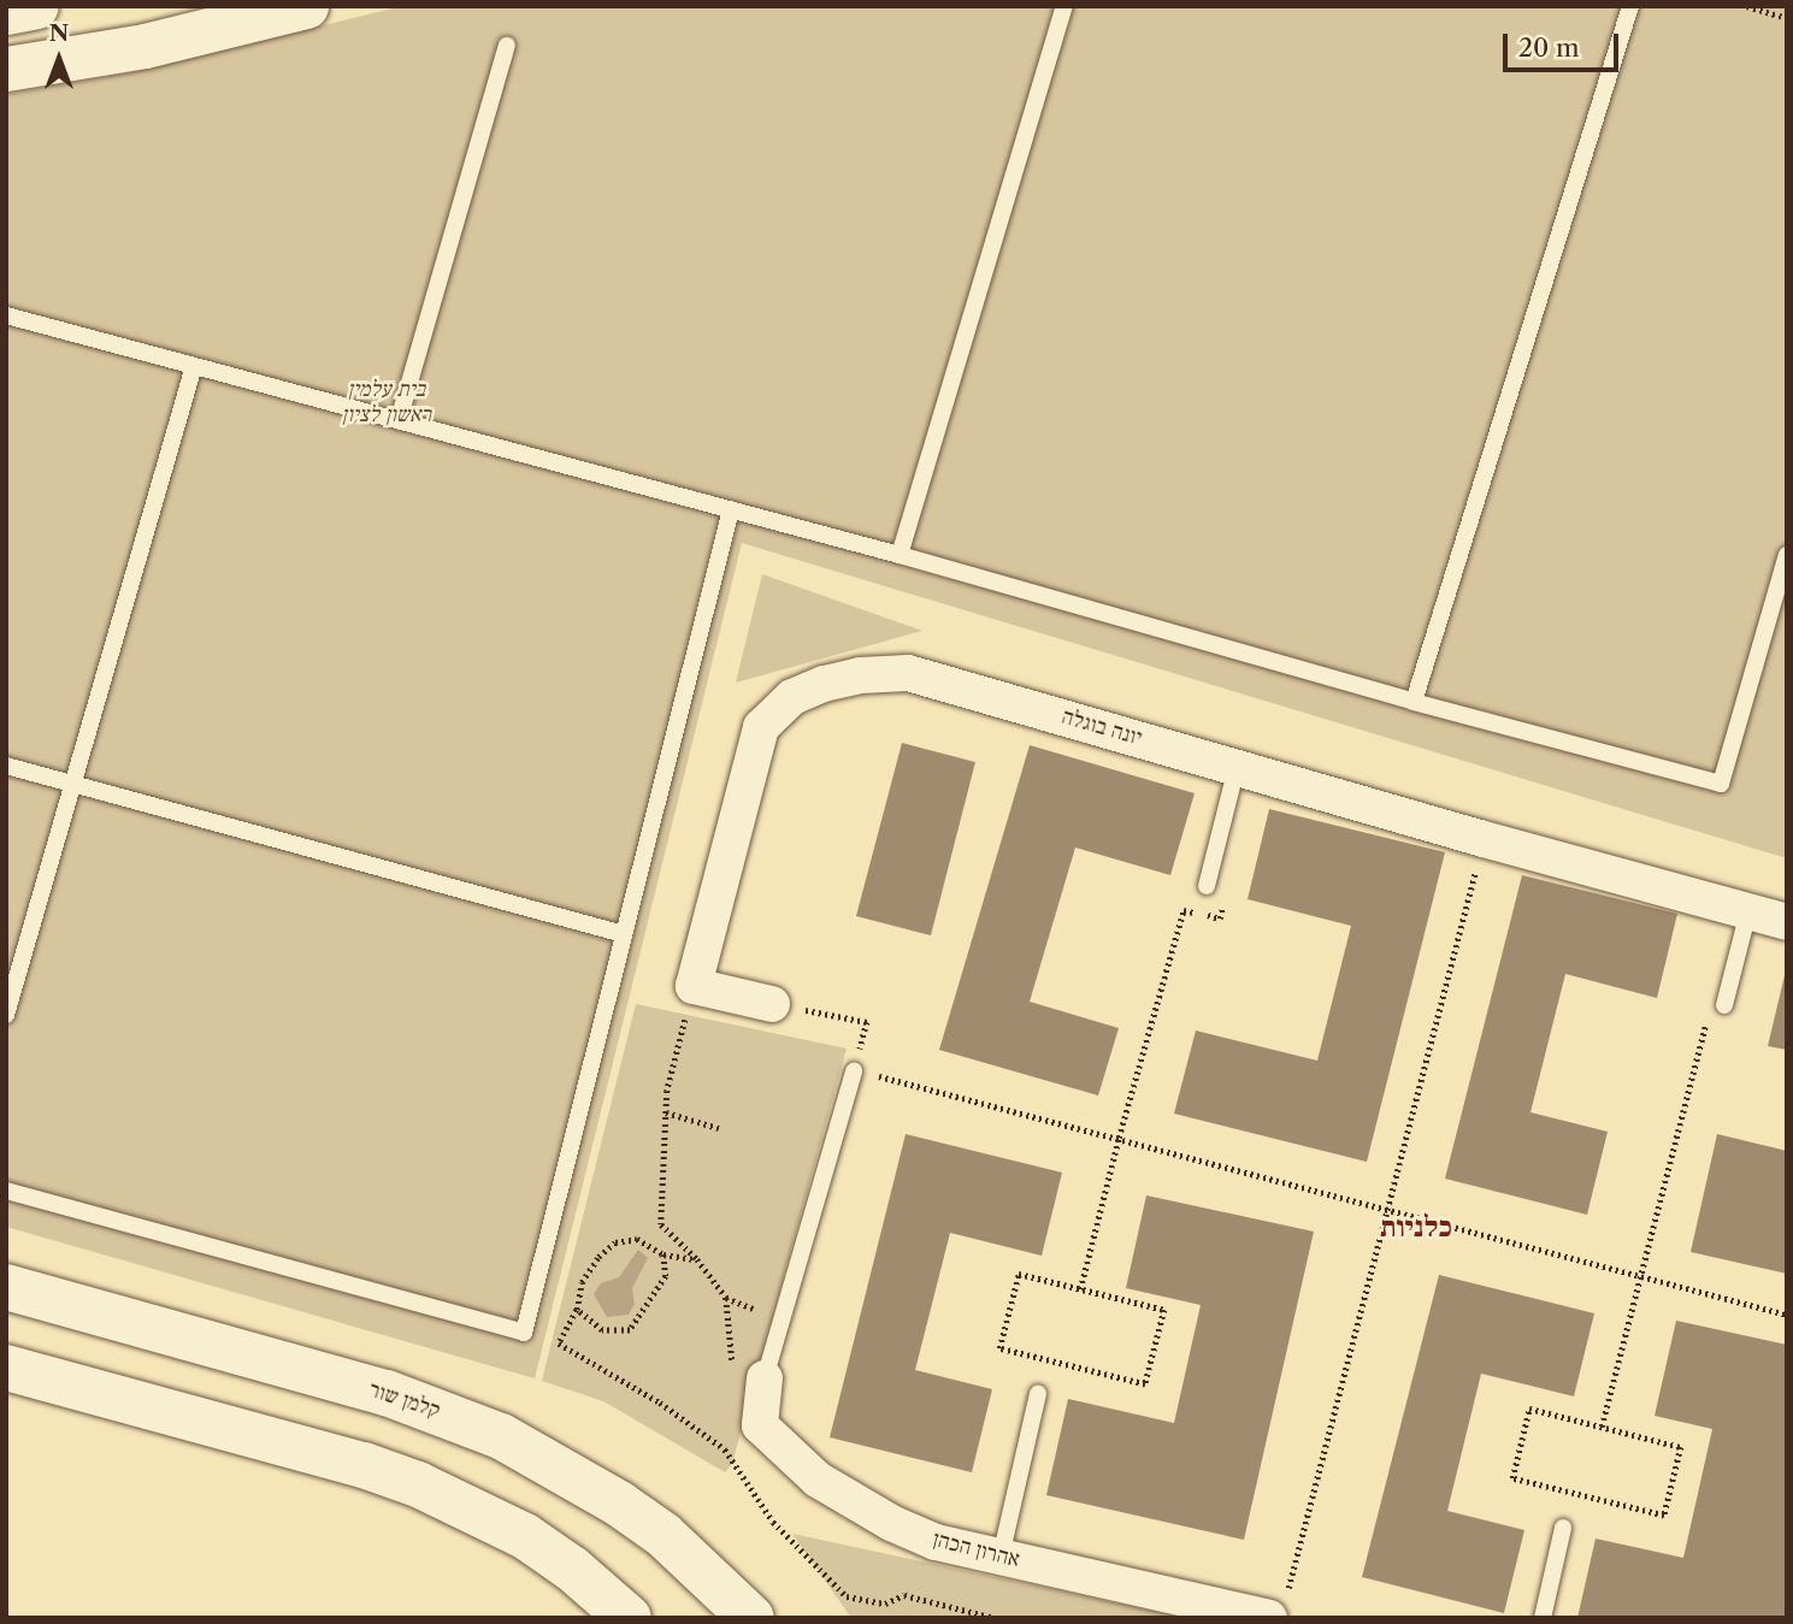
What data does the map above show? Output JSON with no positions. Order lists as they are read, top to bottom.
{
  "streets": {
    "main road": ["קלמן שור"],
    "street": ["יונה בוגלה", "אהרון הכהן"]
  },
  "districts": ["כלניות"],
  "parks": ["בית עלמין ראשון לציון"],
  "scale_bar": "20 m",
  "north": "top"
}
